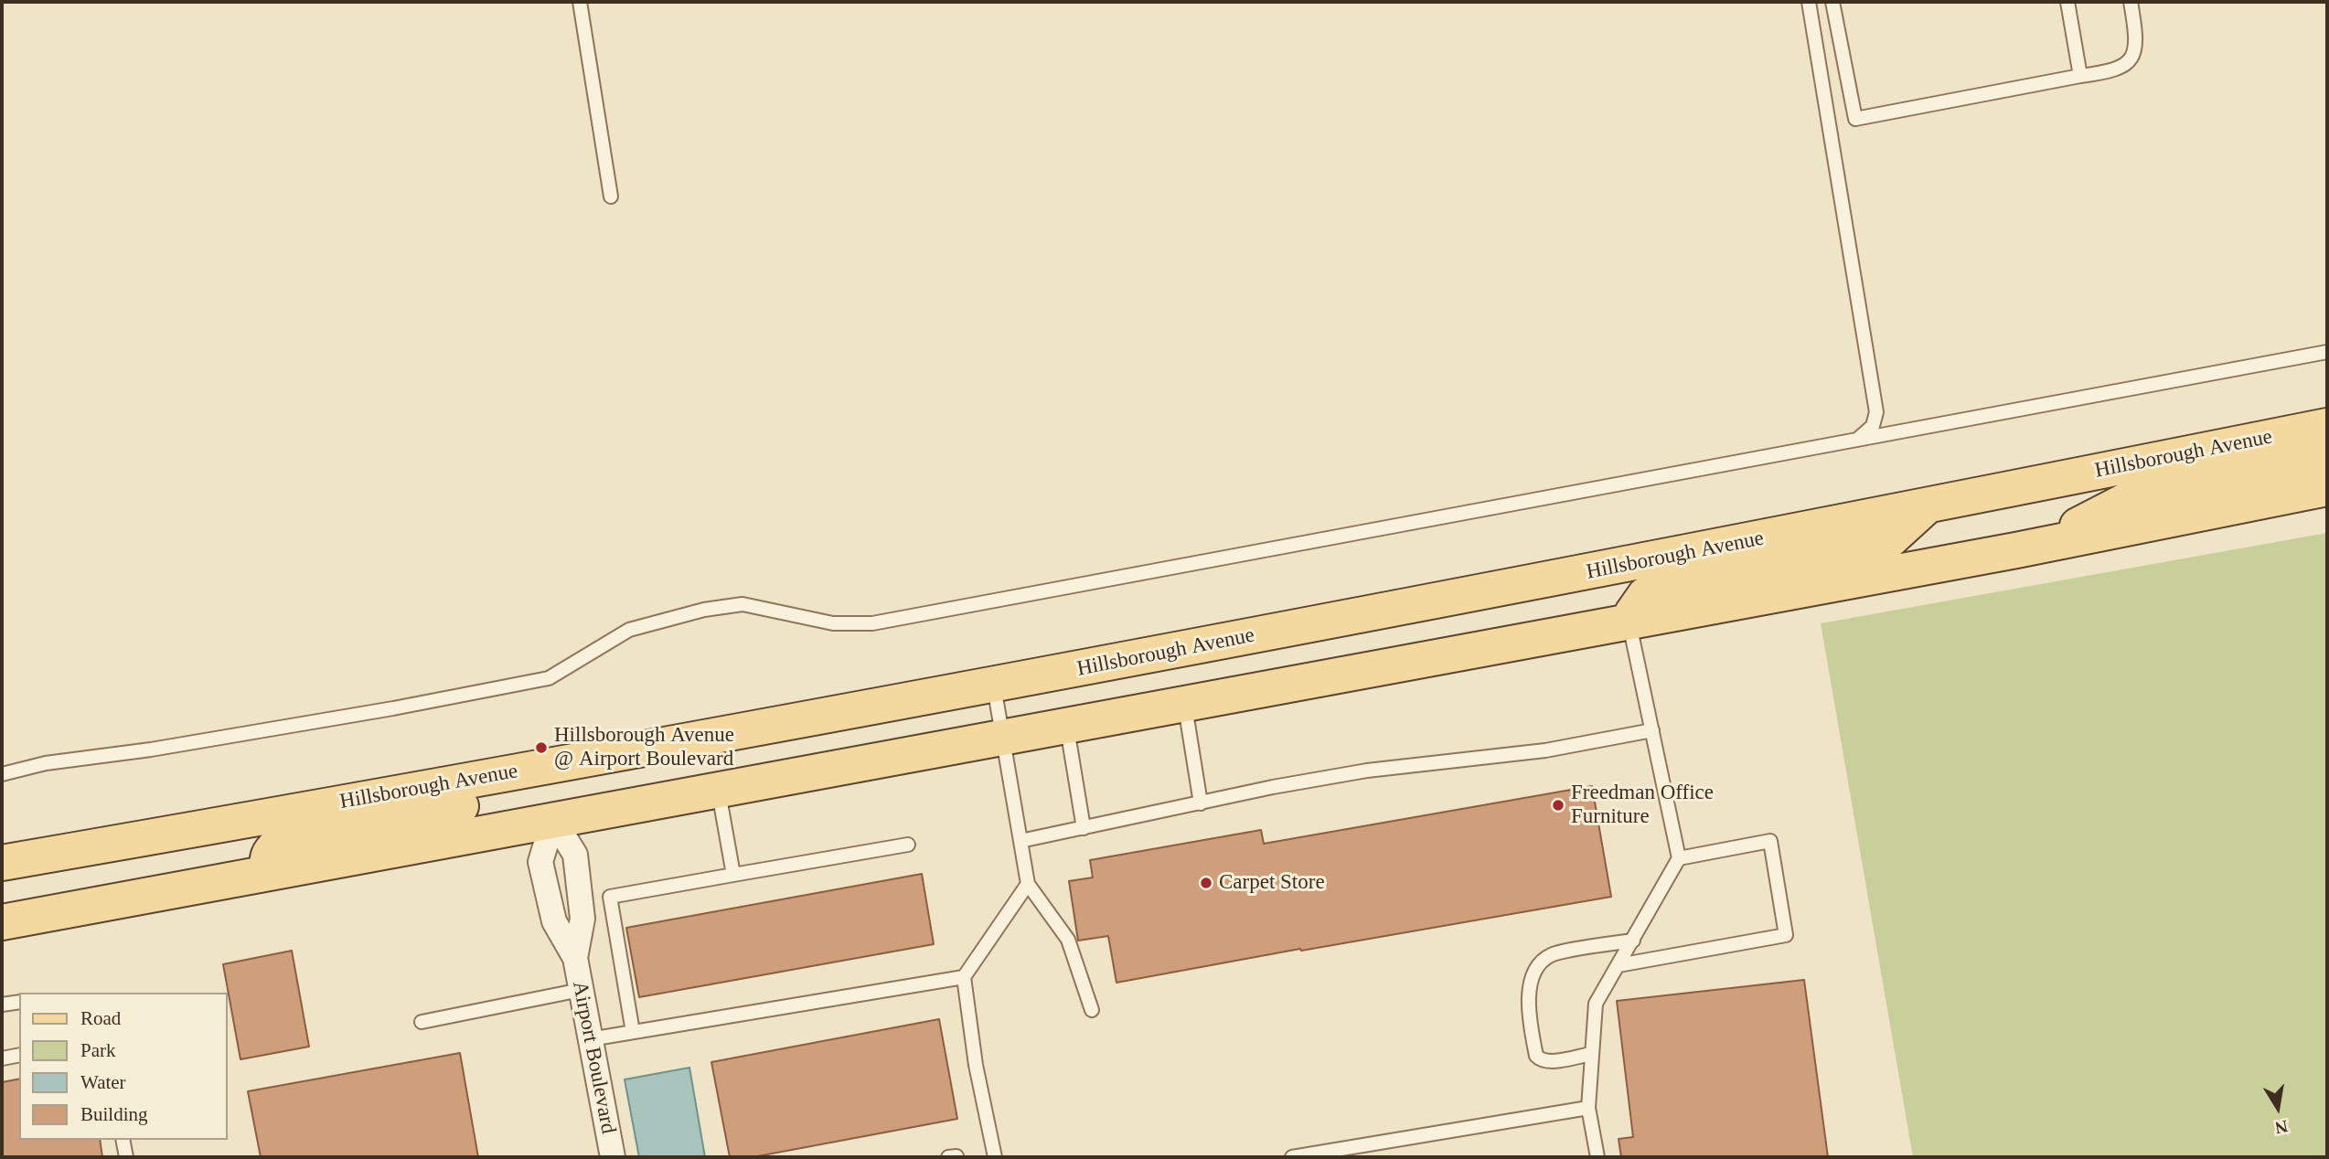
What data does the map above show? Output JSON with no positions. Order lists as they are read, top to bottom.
{
  "streets": {
    "main road": ["Hillsborough Avenue"],
    "street": ["Airport Boulevard"]
  },
  "places": ["Hillsborough Avenue @ Airport Boulevard", "Freedman Office Furniture", "Carpet Store"],
  "legend": [
    "Road",
    "Park",
    "Water",
    "Building"
  ],
  "north": "bottom"
}
